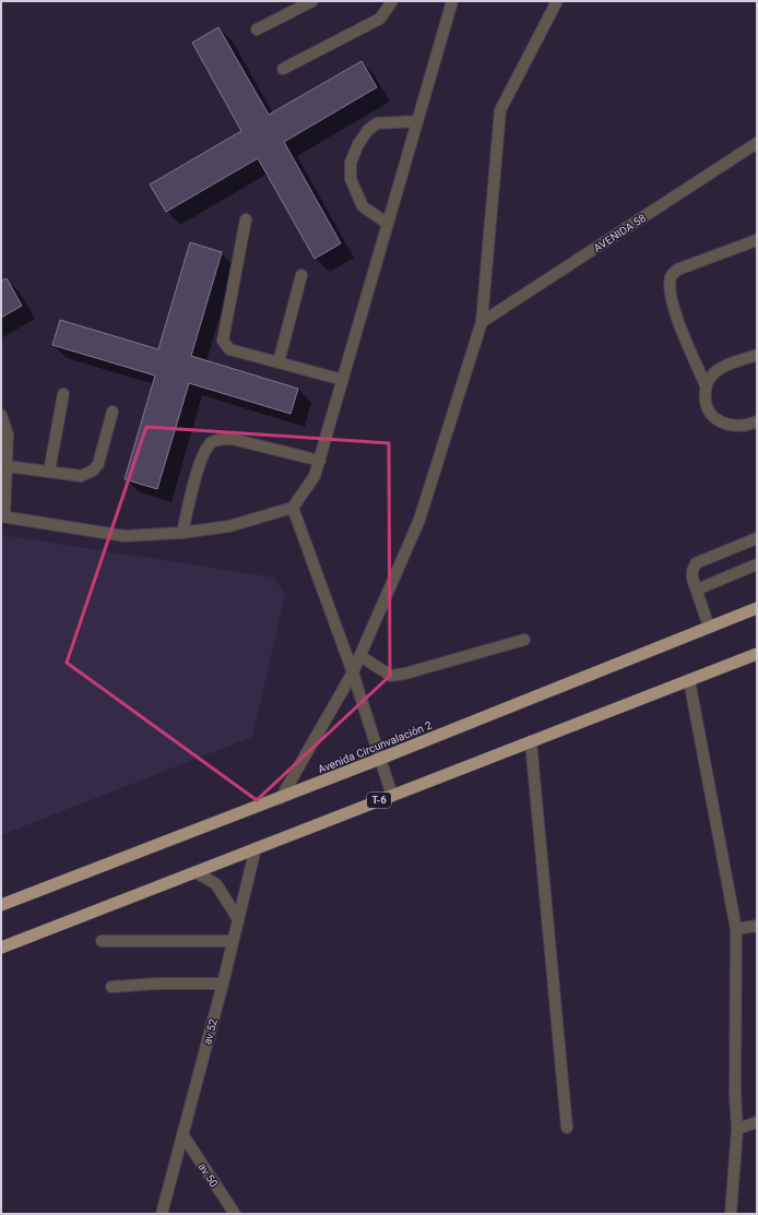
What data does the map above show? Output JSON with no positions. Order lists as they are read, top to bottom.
{
  "streets": {
    "highway": ["Avenida Circunvalación 2", "T-6"],
    "street": ["AVENIDA 58", "av 52", "av 50"]
  },
  "crossings": [
    ["T-6", "av 52"],
    ["av 52", "av 50"]
  ]
}
